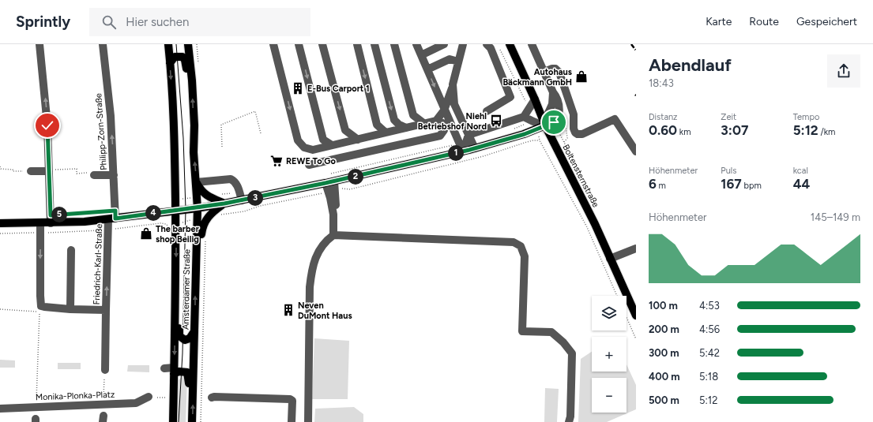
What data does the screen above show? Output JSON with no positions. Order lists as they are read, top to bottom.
{
  "streets": {
    "main road": ["Boltensternstraße", "Friedrich-Karl-Straße", "Amsterdamer Straße"],
    "street": ["Philipp-Zorn-Straße", "Monika-Plonka-Platz"]
  },
  "crossings": [
    ["Philipp-Zorn-Straße", "Friedrich-Karl-Straße"],
    ["Boltensternstraße", "Friedrich-Karl-Straße"],
    ["Friedrich-Karl-Straße", "Amsterdamer Straße"]
  ],
  "places": {
    "shop": ["Autohaus Bäckmann GmbH", "The barber shop Beilig"],
    "building": ["E-Bus Carport 1", "Neven DuMont Haus"],
    "bus stop": ["Niehl Betriebshof Nord"],
    "supermarket": ["REWE To Go"]
  },
  "page": {
    "header": "Sprintly",
    "search": "Hier suchen",
    "nav": ["Karte", "Route", "Gespeichert"],
    "heading": ["Abendlauf", "18:43"],
    "stats": [
      ["Distanz", "0.60 km"],
      ["Zeit", "3:07"],
      ["Tempo", "5:12 /km"],
      ["Höhenmeter", "6 m"],
      ["Puls", "167 bpm"],
      ["kcal", "44"]
    ],
    "pins": [
      "1",
      "2",
      "3",
      "4",
      "5"
    ],
    "chart": ["Höhenmeter", "145–149 m"],
    "list": [
      {
        "name": "100 m",
        "note": "4:53"
      },
      {
        "name": "200 m",
        "note": "4:56"
      },
      {
        "name": "300 m",
        "note": "5:42"
      },
      {
        "name": "400 m",
        "note": "5:18"
      },
      {
        "name": "500 m",
        "note": "5:12"
      }
    ],
    "map_buttons": ["+", "−"]
  }
}
